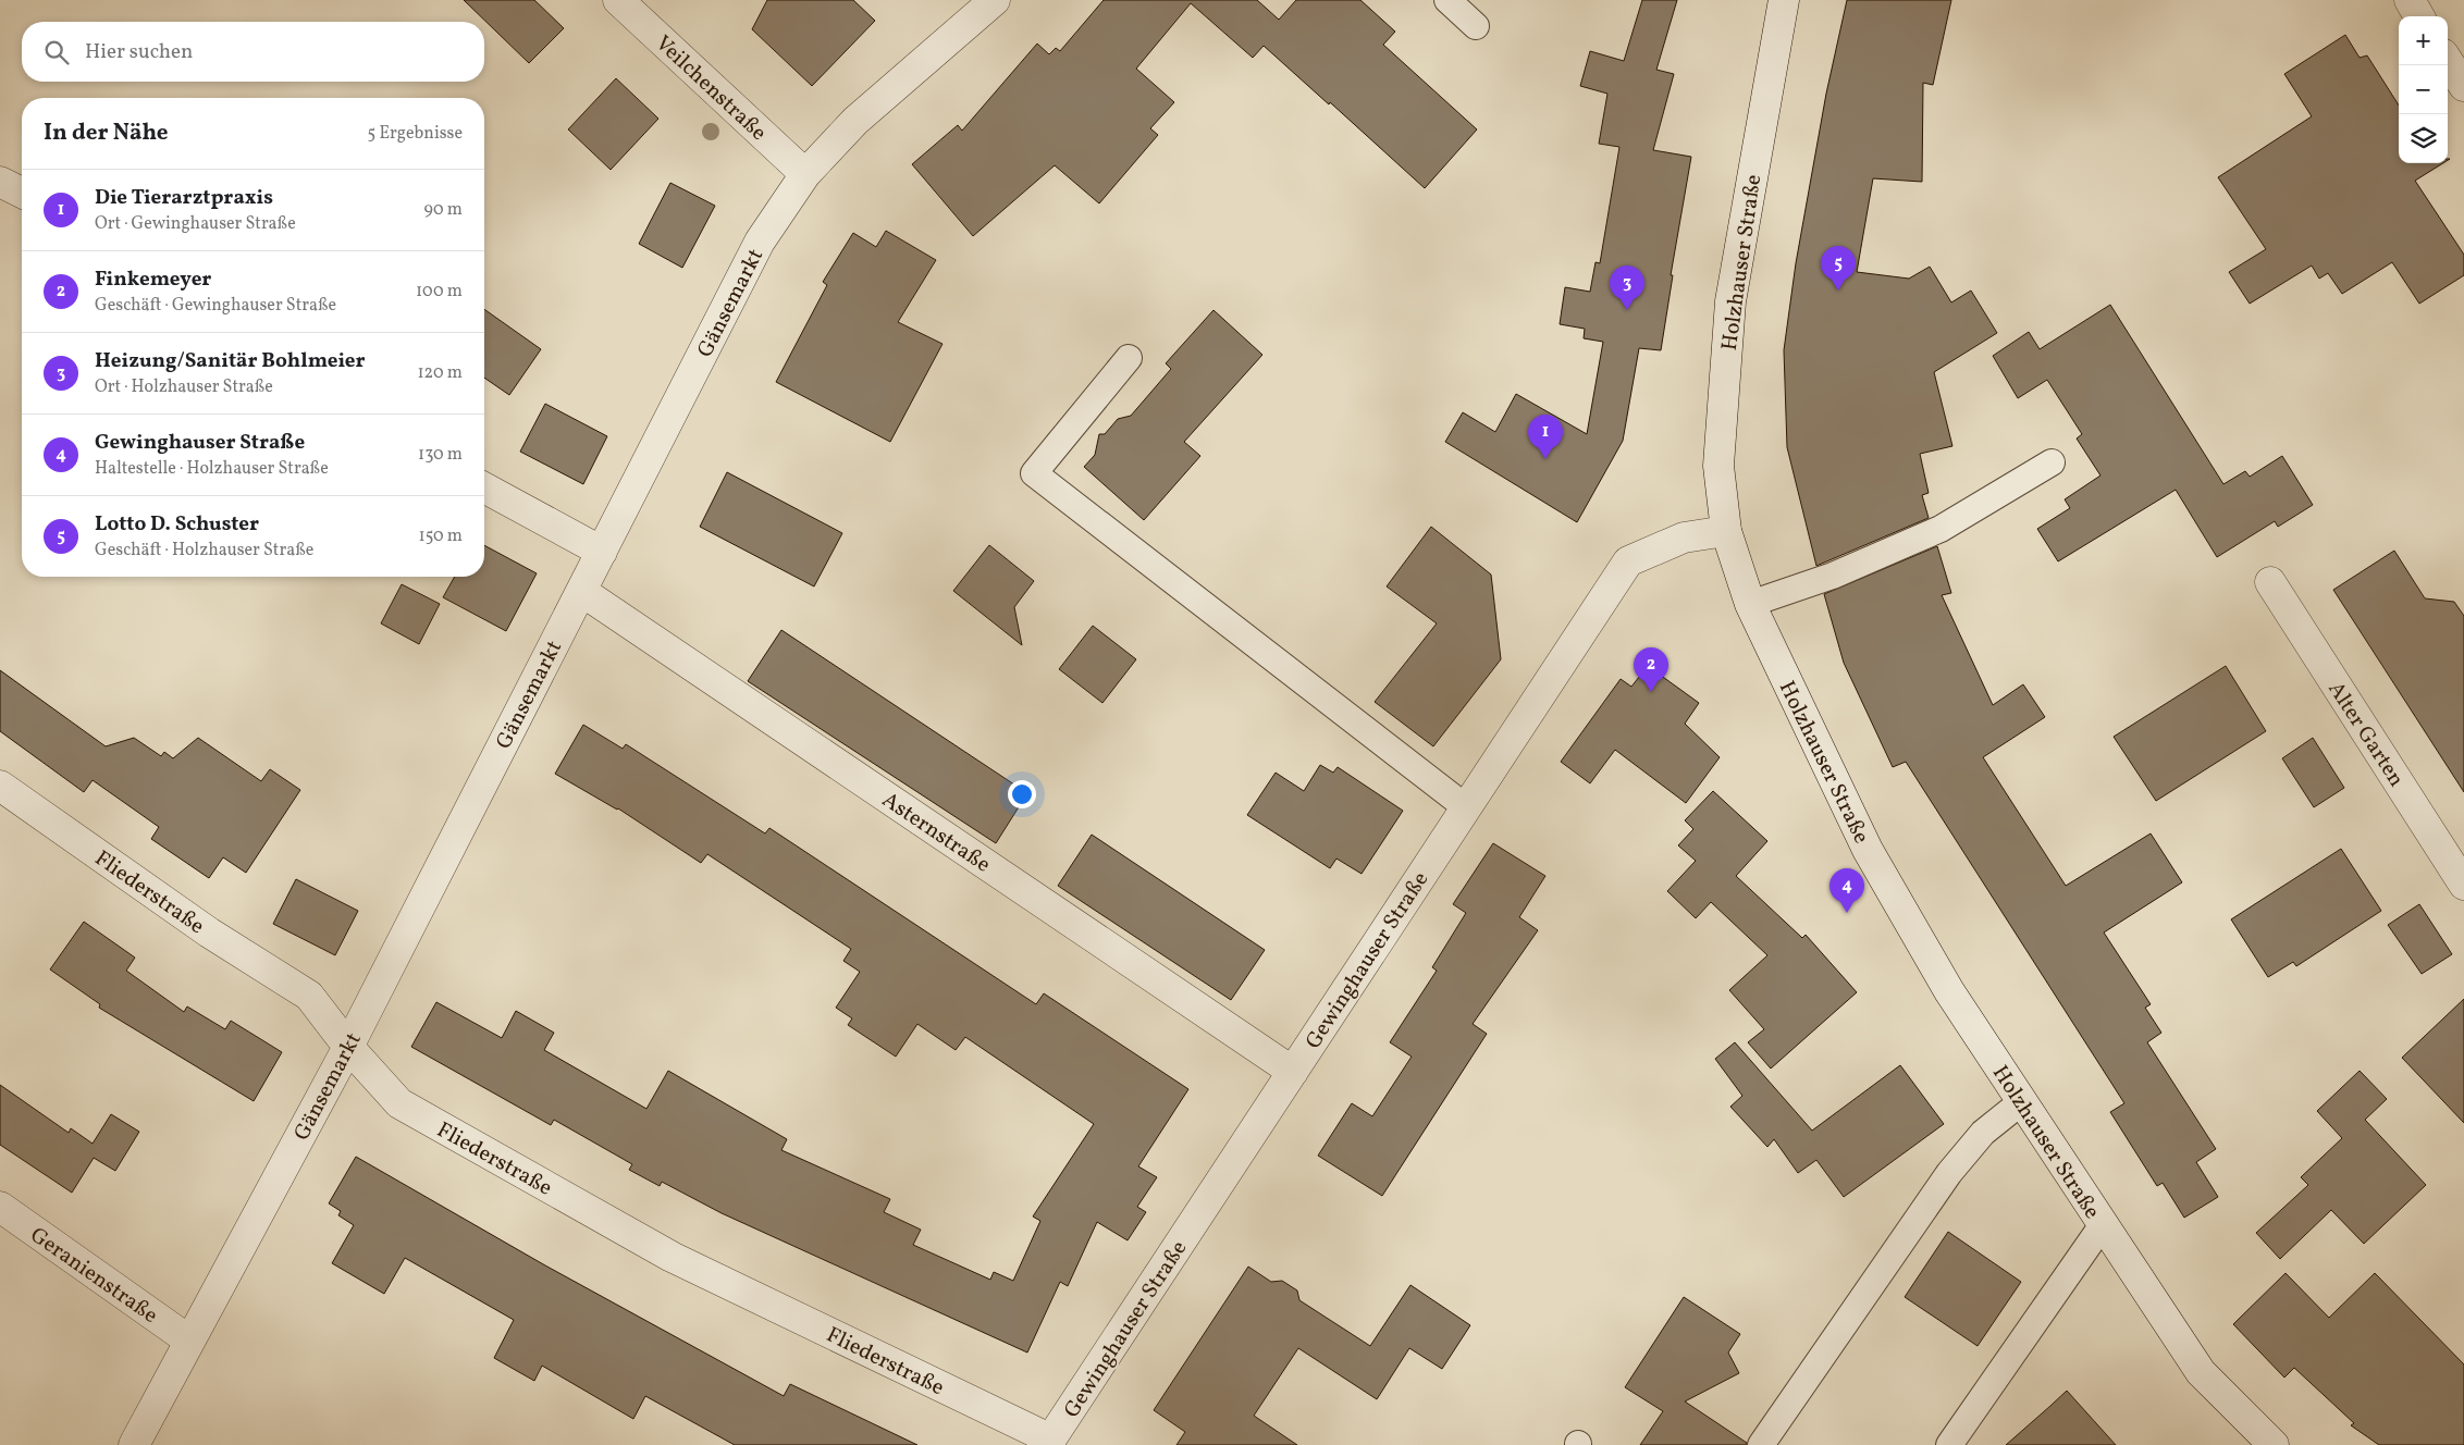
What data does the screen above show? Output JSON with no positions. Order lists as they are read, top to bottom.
{
  "streets": {
    "street": [
      "Veilchenstraße",
      "Holzhauser Straße",
      "Gänsemarkt",
      "Alter Garten",
      "Asternstraße",
      "Fliederstraße",
      "Gewinghauser Straße",
      "Geranienstraße"
    ]
  },
  "crossings": [
    ["Veilchenstraße", "Gänsemarkt"],
    ["Holzhauser Straße", "Gewinghauser Straße"],
    ["Gänsemarkt", "Asternstraße"],
    ["Gänsemarkt", "Fliederstraße"],
    ["Gänsemarkt", "Geranienstraße"],
    ["Asternstraße", "Gewinghauser Straße"],
    ["Fliederstraße", "Gewinghauser Straße"]
  ],
  "page": {
    "map_buttons": ["+", "−"],
    "search": "Hier suchen",
    "heading": ["In der Nähe", "5 Ergebnisse"],
    "list": [
      {
        "mark": "1",
        "name": "Die Tierarztpraxis",
        "note": "Ort · Gewinghauser Straße",
        "value": "90 m"
      },
      {
        "mark": "2",
        "name": "Finkemeyer",
        "note": "Geschäft · Gewinghauser Straße",
        "value": "100 m"
      },
      {
        "mark": "3",
        "name": "Heizung/Sanitär Bohlmeier",
        "note": "Ort · Holzhauser Straße",
        "value": "120 m"
      },
      {
        "mark": "4",
        "name": "Gewinghauser Straße",
        "note": "Haltestelle · Holzhauser Straße",
        "value": "130 m"
      },
      {
        "mark": "5",
        "name": "Lotto D. Schuster",
        "note": "Geschäft · Holzhauser Straße",
        "value": "150 m"
      }
    ],
    "pins": [
      "5",
      "3",
      "1",
      "2",
      "4"
    ]
  }
}
